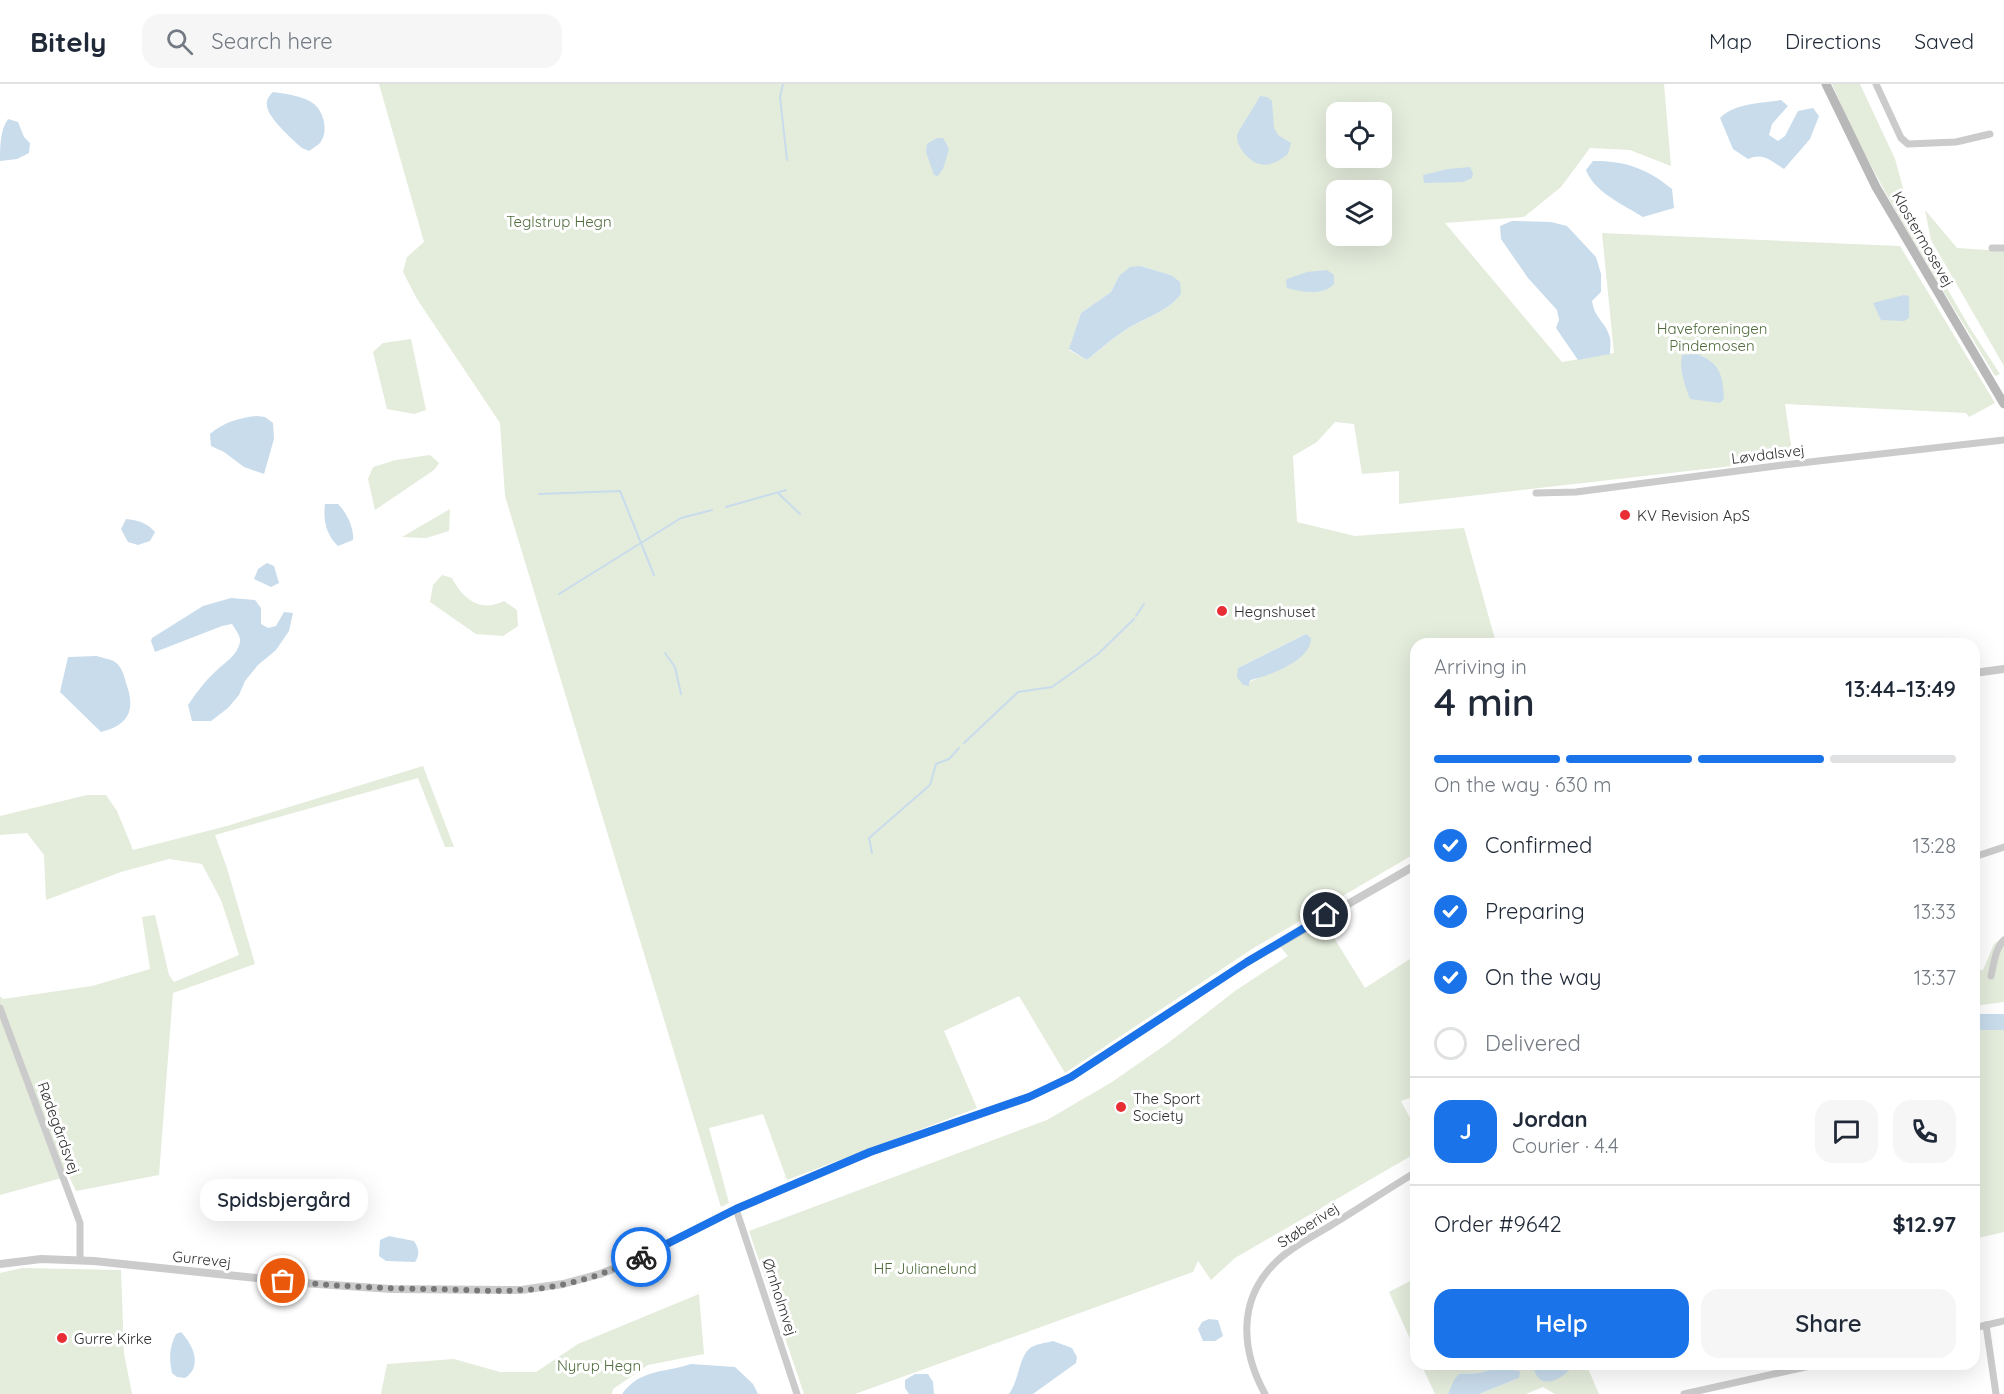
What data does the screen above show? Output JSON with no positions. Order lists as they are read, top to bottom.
{
  "streets": {
    "main road": ["Klostermosevej"],
    "street": [
      "Løvdalsvej",
      "Rødegårdsvej",
      "Støberivej",
      "Gurrevej",
      "Ørnholmvej"
    ]
  },
  "crossings": [
    ["Rødegårdsvej", "Gurrevej"],
    ["Gurrevej", "Ørnholmvej"]
  ],
  "parks": [
    "Teglstrup Hegn",
    "Haveforeningen Pindemosen",
    "HF Julianelund",
    "Nyrup Hegn"
  ],
  "places": [
    "KV Revision ApS",
    "Hegnshuset",
    "The Sport Society",
    "Spidsbjergård",
    "Gurre Kirke"
  ],
  "page": {
    "header": "Bitely",
    "search": "Search here",
    "nav": ["Map", "Directions", "Saved"],
    "heading": ["4 min", "Arriving in", "13:44–13:49"],
    "panel": [
      "Jordan",
      "Courier · 4.4",
      "Order #9642",
      "$12.97"
    ],
    "bar": "On the way · 630 m",
    "list": [
      ["Confirmed", "13:28"],
      ["Preparing", "13:33"],
      ["On the way", "13:37"],
      "Delivered"
    ],
    "round": "J",
    "bubble": "Spidsbjergård",
    "buttons": ["Help", "Share"]
  }
}
